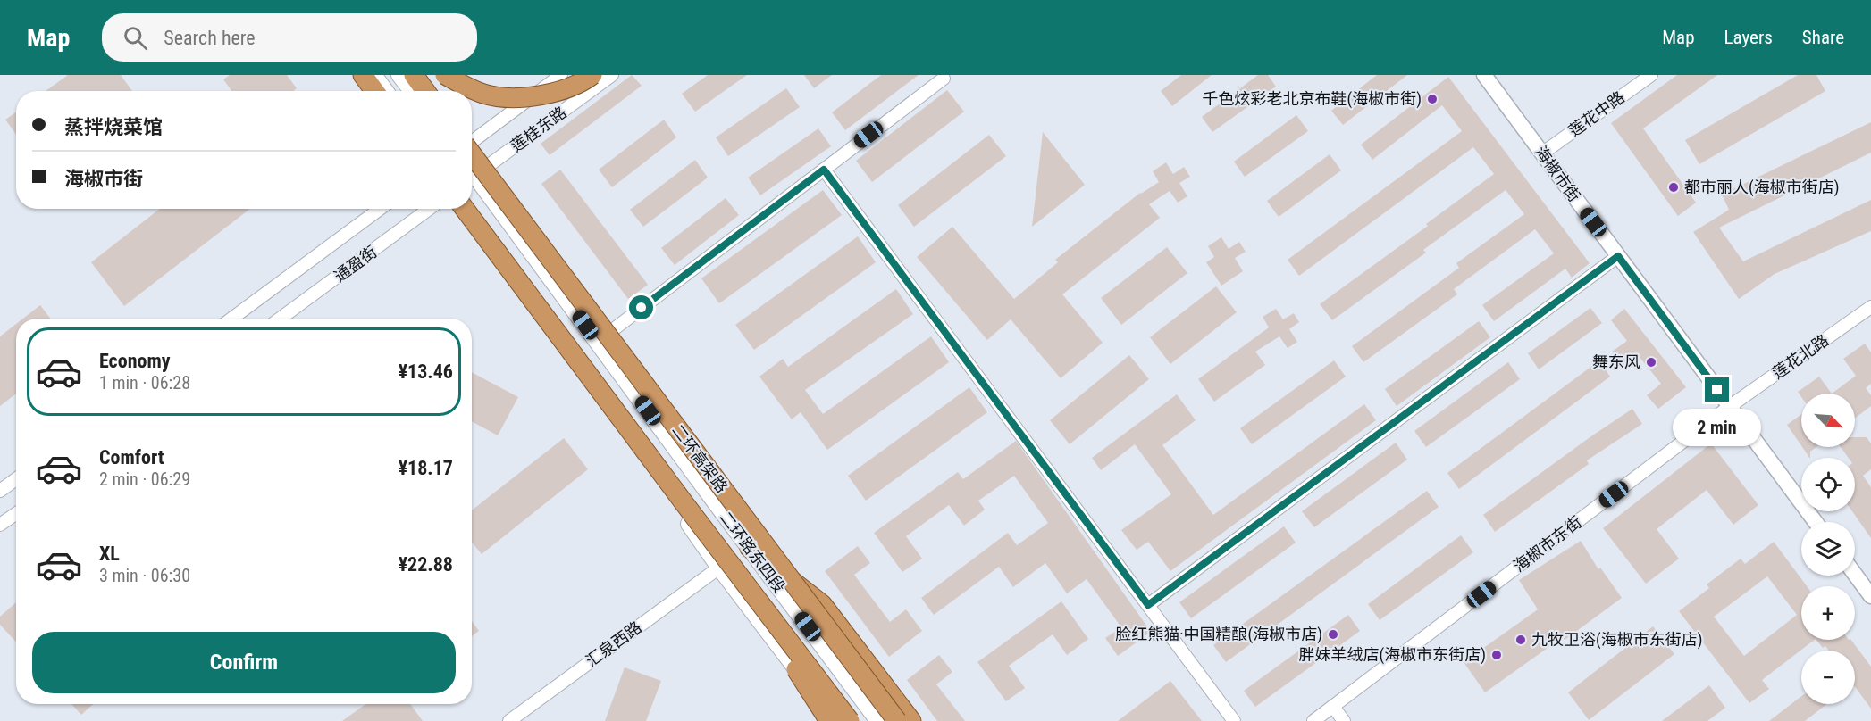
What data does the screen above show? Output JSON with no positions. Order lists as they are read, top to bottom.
{
  "streets": {
    "highway": ["二环高架路"],
    "main road": ["二环路东四段"],
    "street": [
      "莲花中路",
      "莲桂东路",
      "海椒市街",
      "通盈街",
      "莲花北路",
      "海椒市东街",
      "汇泉西路"
    ]
  },
  "crossings": [
    ["莲花中路", "海椒市街"],
    ["海椒市街", "莲花北路"],
    ["海椒市街", "海椒市东街"],
    ["莲花北路", "海椒市东街"],
    ["二环路东四段", "汇泉西路"]
  ],
  "places": [
    "千色炫彩老北京布鞋(海椒市街)",
    "都市丽人(海椒市街店)",
    "舞东风",
    "脸红熊猫·中国精酿(海椒市店)",
    "九牧卫浴(海椒市东街店)",
    "胖妹羊绒店(海椒市东街店)"
  ],
  "north": "bottom right",
  "page": {
    "header": "Map",
    "search": "Search here",
    "nav": ["Map", "Layers", "Share"],
    "banner": ["蒸拌烧菜馆", "海椒市街"],
    "list": [
      {
        "name": "Economy",
        "note": "1 min · 06:28",
        "value": "¥13.46"
      },
      {
        "name": "Comfort",
        "note": "2 min · 06:29",
        "value": "¥18.17"
      },
      {
        "name": "XL",
        "note": "3 min · 06:30",
        "value": "¥22.88"
      }
    ],
    "map_buttons": ["+", "−"],
    "bubble": "2 min",
    "buttons": "Confirm"
  }
}
